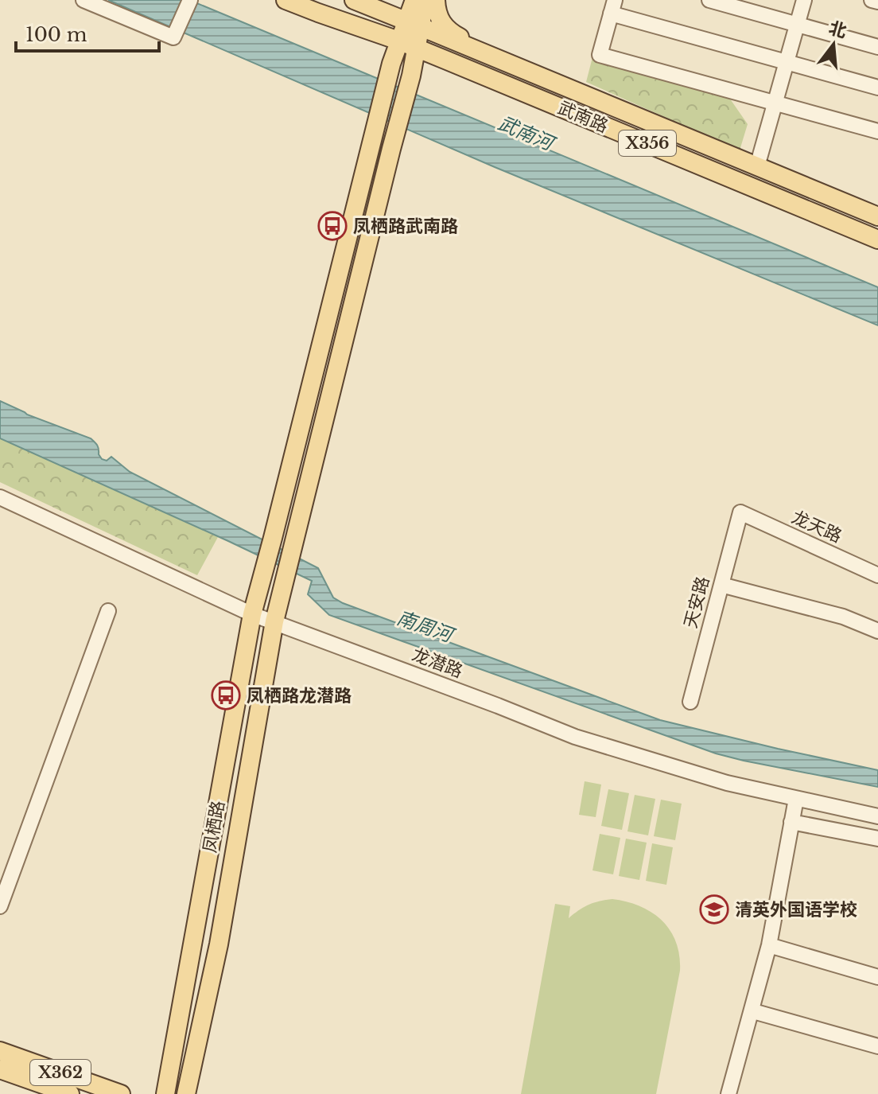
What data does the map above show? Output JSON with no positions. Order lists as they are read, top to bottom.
{
  "streets": {
    "main road": [
      "武南路",
      "X356",
      "凤栖路",
      "X362"
    ],
    "street": ["龙天路", "天安路", "龙潜路"]
  },
  "crossings": [
    ["武南路", "凤栖路"],
    ["龙天路", "天安路"],
    ["龙潜路", "凤栖路"]
  ],
  "water": ["武南河", "南周河"],
  "places": {
    "bus stop": ["凤栖路武南路", "凤栖路龙潜路"],
    "school or university": ["清英外国语学校"]
  },
  "scale_bar": "100 m",
  "north": "top"
}
